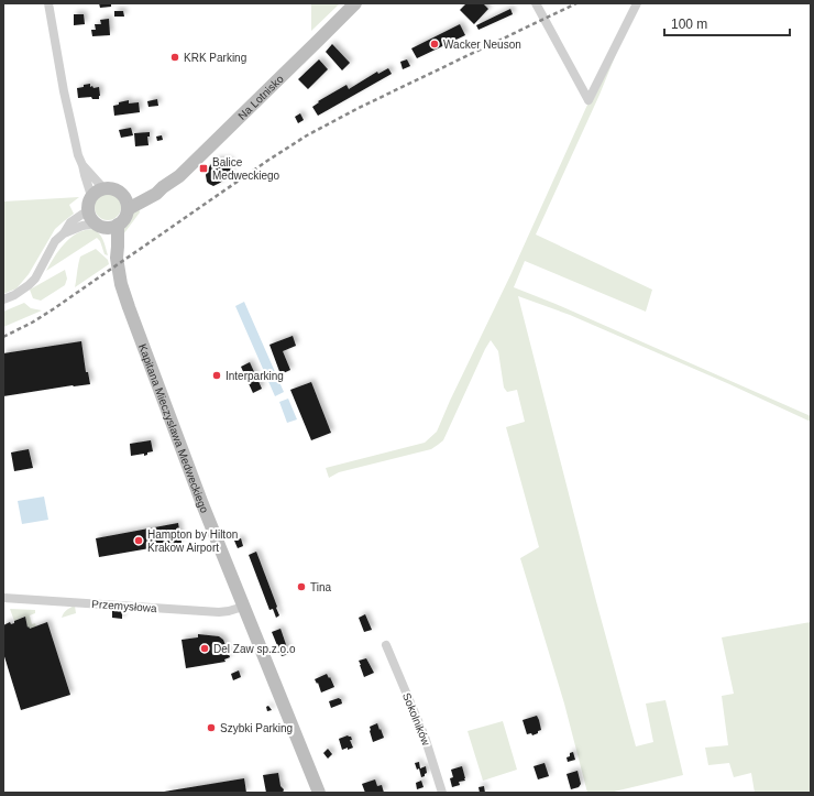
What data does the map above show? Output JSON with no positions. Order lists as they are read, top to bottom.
{
  "streets": {
    "main road": ["Na Lotnisko", "Kapitana Mieczysława Medweckiego"],
    "street": ["Przemysłowa", "Sokolników"]
  },
  "crossings": [
    ["Na Lotnisko", "Kapitana Mieczysława Medweckiego"],
    ["Kapitana Mieczysława Medweckiego", "Przemysłowa"]
  ],
  "places": {
    "other": [
      "Wacker Neuson",
      "KRK Parking",
      "Interparking",
      "Hampton by Hilton Krakow Airport",
      "Tina",
      "Del Zaw sp.z.o.o",
      "Szybki Parking"
    ],
    "transit": ["Balice Medweckiego"]
  },
  "scale_bar": "100 m"
}
